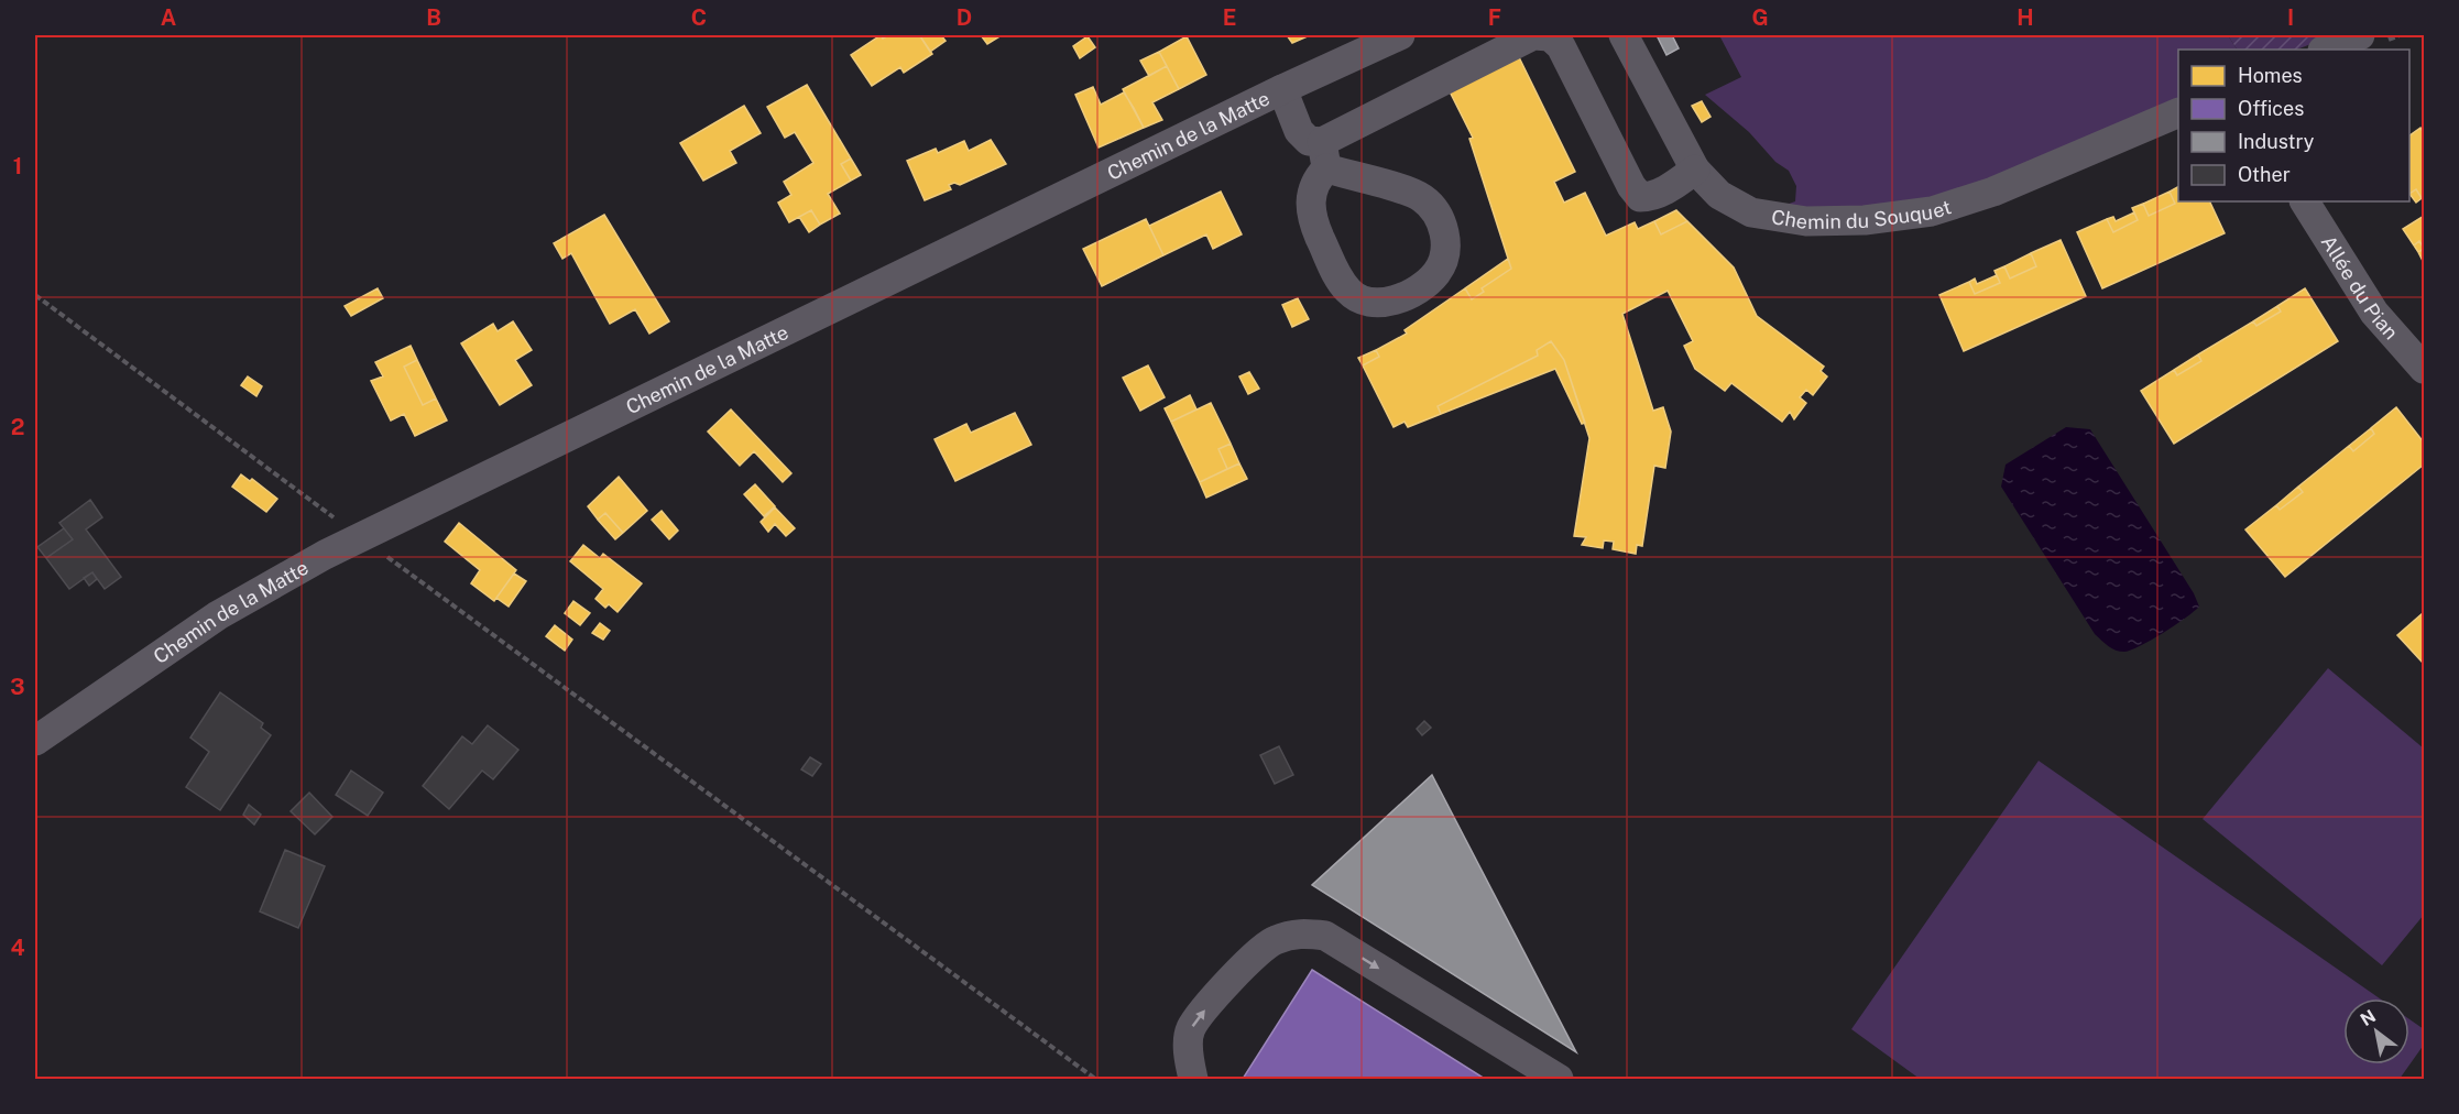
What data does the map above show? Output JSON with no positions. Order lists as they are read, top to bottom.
{
  "streets": {
    "street": ["Chemin de la Matte", "Chemin du Souquet", "Allée du Pian"]
  },
  "legend": [
    "Homes",
    "Offices",
    "Industry",
    "Other"
  ],
  "north": "top left",
  "grid": {
    "columns": [
      "A",
      "B",
      "C",
      "D",
      "E",
      "F",
      "G",
      "H",
      "I"
    ],
    "rows": [
      "1",
      "2",
      "3",
      "4"
    ]
  }
}
